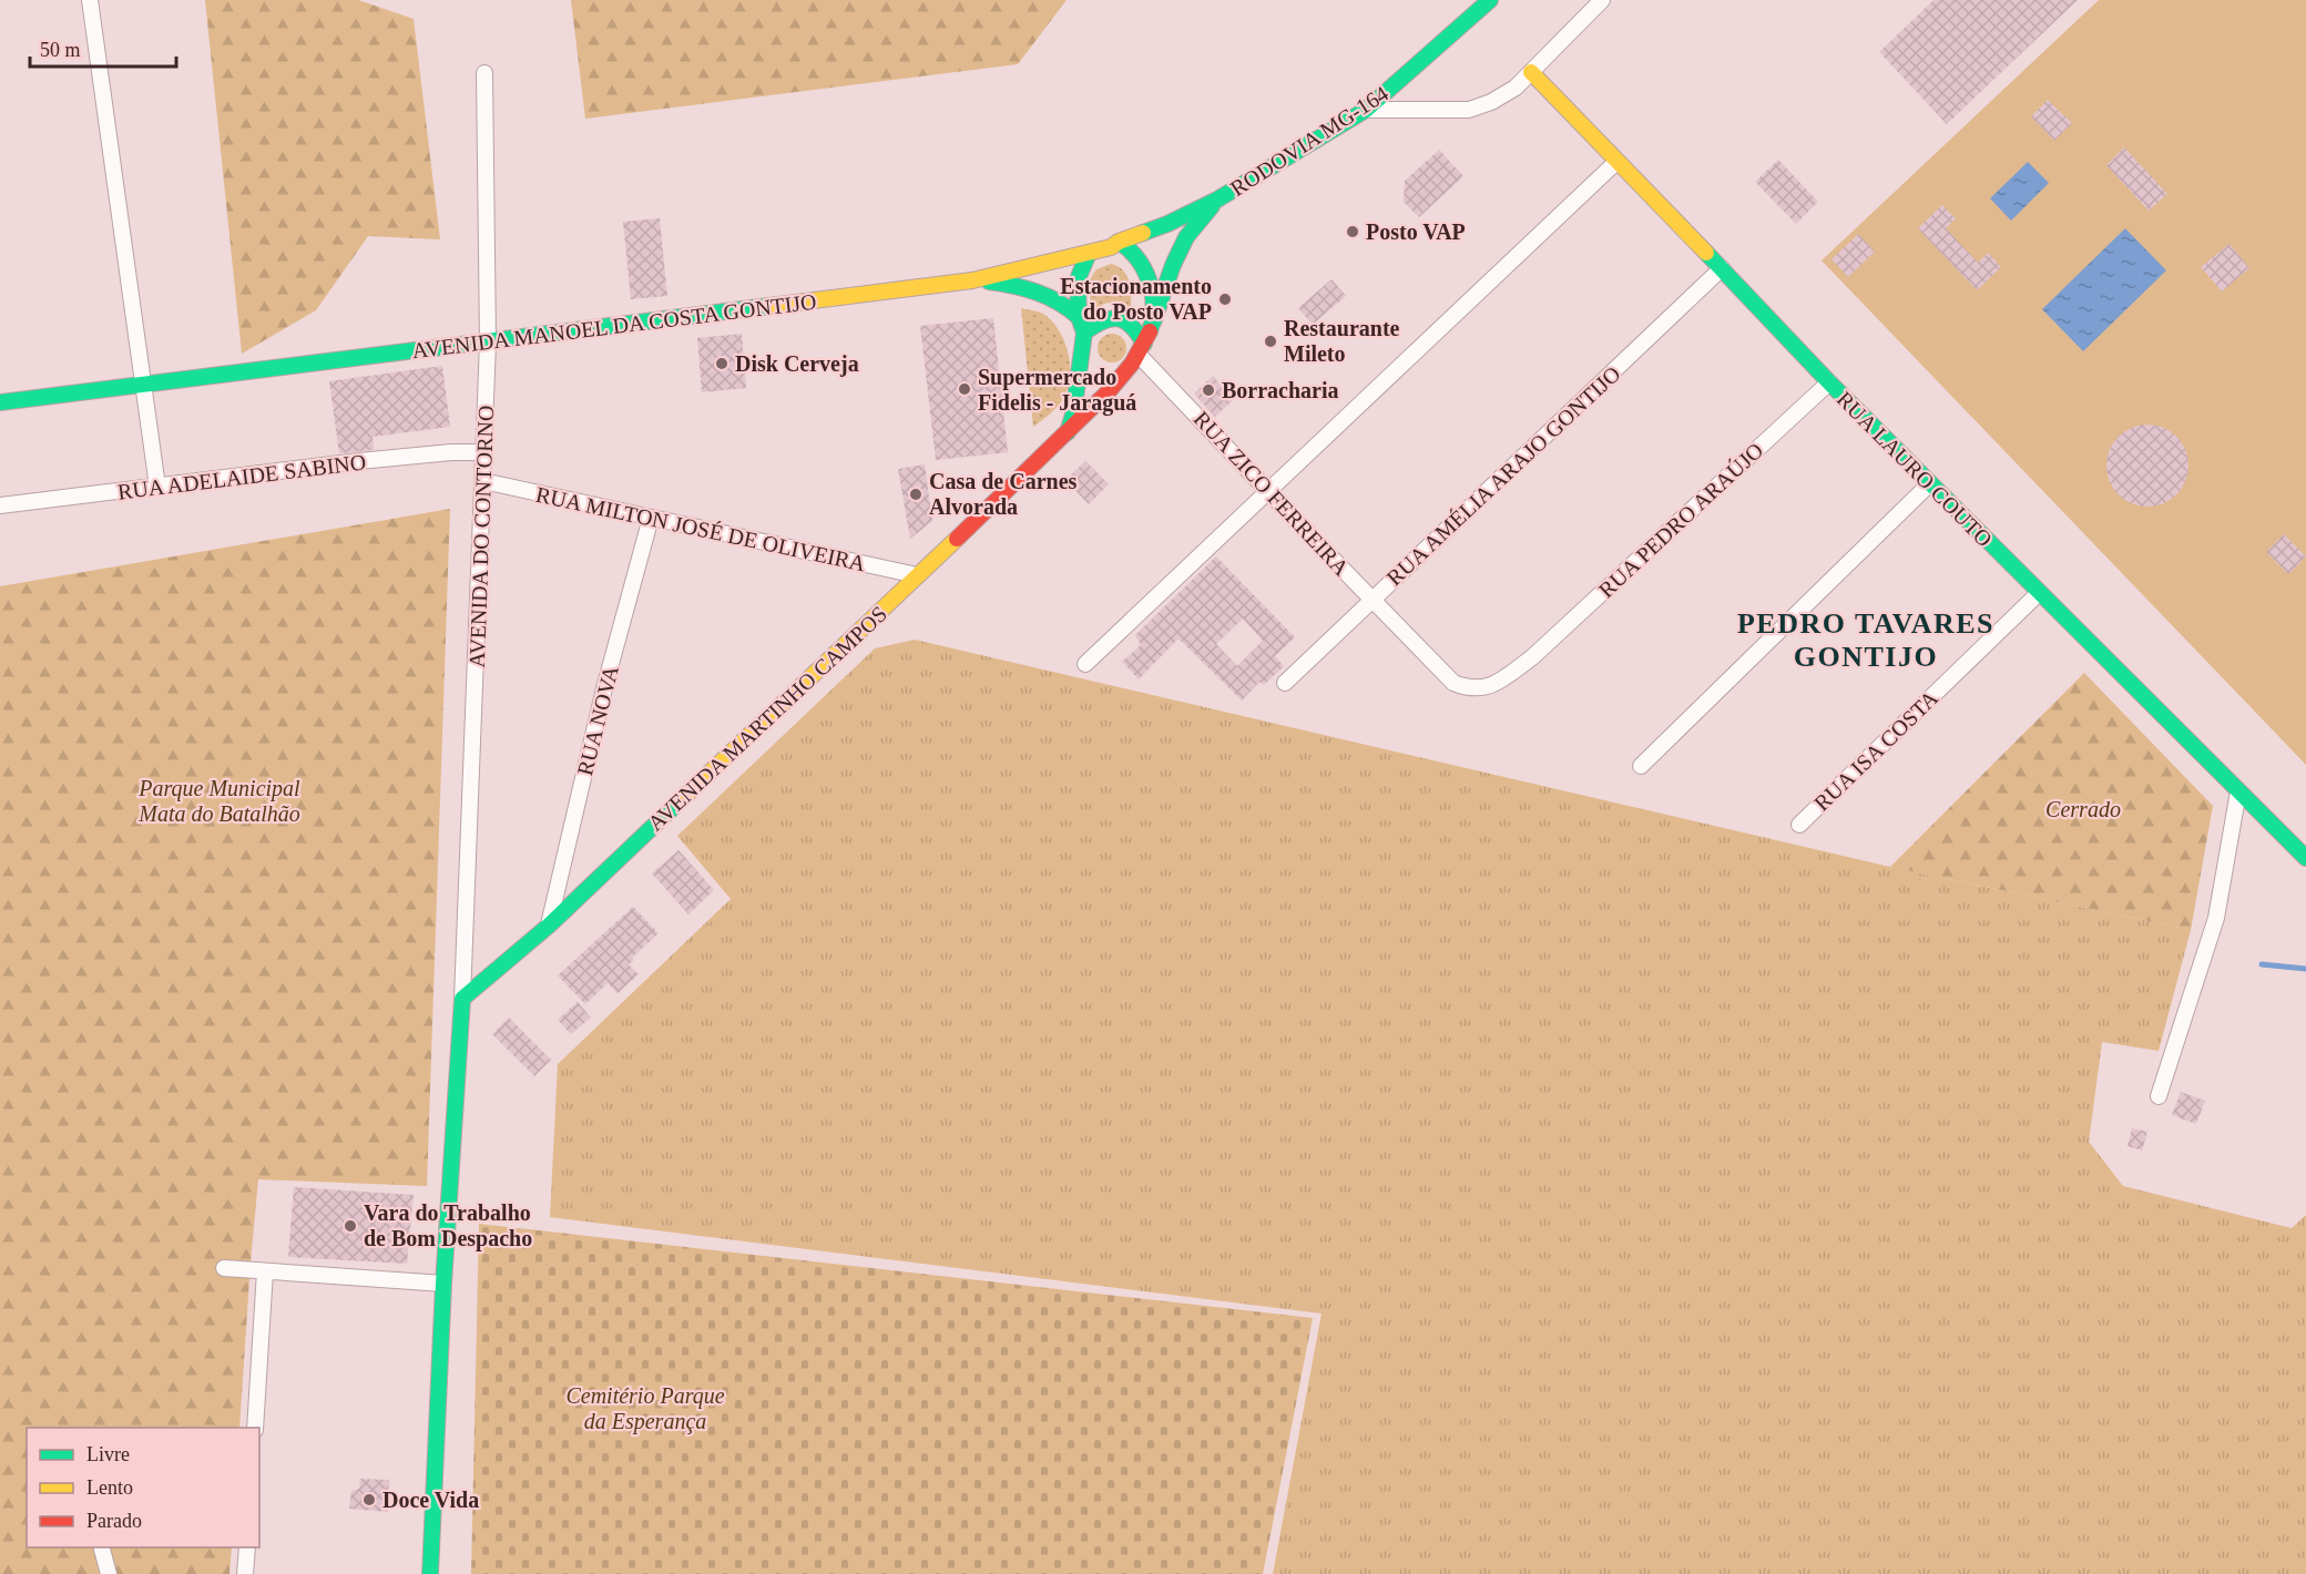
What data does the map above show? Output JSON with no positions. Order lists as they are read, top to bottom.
{
  "streets": {
    "main road": [
      "RODOVIA MG-164",
      "AVENIDA MANOEL DA COSTA GONTIJO",
      "RUA LAURO COUTO",
      "AVENIDA MARTINHO CAMPOS"
    ],
    "street": [
      "RUA AMÉLIA ARAJO GONTIJO",
      "RUA ADELAIDE SABINO",
      "RUA ZICO FERREIRA",
      "RUA PEDRO ARAÚJO",
      "RUA MILTON JOSÉ DE OLIVEIRA",
      "AVENIDA DO CONTORNO",
      "RUA NOVA",
      "RUA ISA COSTA"
    ]
  },
  "crossings": [
    ["RODOVIA MG-164", "AVENIDA MANOEL DA COSTA GONTIJO"],
    ["RODOVIA MG-164", "AVENIDA MARTINHO CAMPOS"],
    ["AVENIDA MANOEL DA COSTA GONTIJO", "AVENIDA DO CONTORNO"],
    ["AVENIDA MANOEL DA COSTA GONTIJO", "AVENIDA MARTINHO CAMPOS"],
    ["RUA LAURO COUTO", "RUA AMÉLIA ARAJO GONTIJO"],
    ["RUA LAURO COUTO", "RUA PEDRO ARAÚJO"],
    ["RUA LAURO COUTO", "RUA ISA COSTA"],
    ["RUA AMÉLIA ARAJO GONTIJO", "RUA ZICO FERREIRA"],
    ["RUA ADELAIDE SABINO", "AVENIDA DO CONTORNO"],
    ["RUA ZICO FERREIRA", "RUA PEDRO ARAÚJO"],
    ["RUA ZICO FERREIRA", "AVENIDA MARTINHO CAMPOS"],
    ["RUA MILTON JOSÉ DE OLIVEIRA", "AVENIDA DO CONTORNO"],
    ["RUA MILTON JOSÉ DE OLIVEIRA", "AVENIDA MARTINHO CAMPOS"],
    ["RUA MILTON JOSÉ DE OLIVEIRA", "RUA NOVA"],
    ["AVENIDA DO CONTORNO", "AVENIDA MARTINHO CAMPOS"],
    ["AVENIDA MARTINHO CAMPOS", "RUA NOVA"]
  ],
  "districts": ["PEDRO TAVARES GONTIJO"],
  "parks": ["Parque Municipal Mata do Batalhão", "Cerrado", "Cemitério Parque da Esperança"],
  "places": [
    "Posto VAP",
    "Estacionamento do Posto VAP",
    "Restaurante Mileto",
    "Disk Cerveja",
    "Supermercado Fidelis - Jaraguá",
    "Borracharia",
    "Casa de Carnes Alvorada",
    "Vara do Trabalho de Bom Despacho",
    "Doce Vida"
  ],
  "legend": ["Livre", "Lento", "Parado"],
  "scale_bar": "50 m"
}
